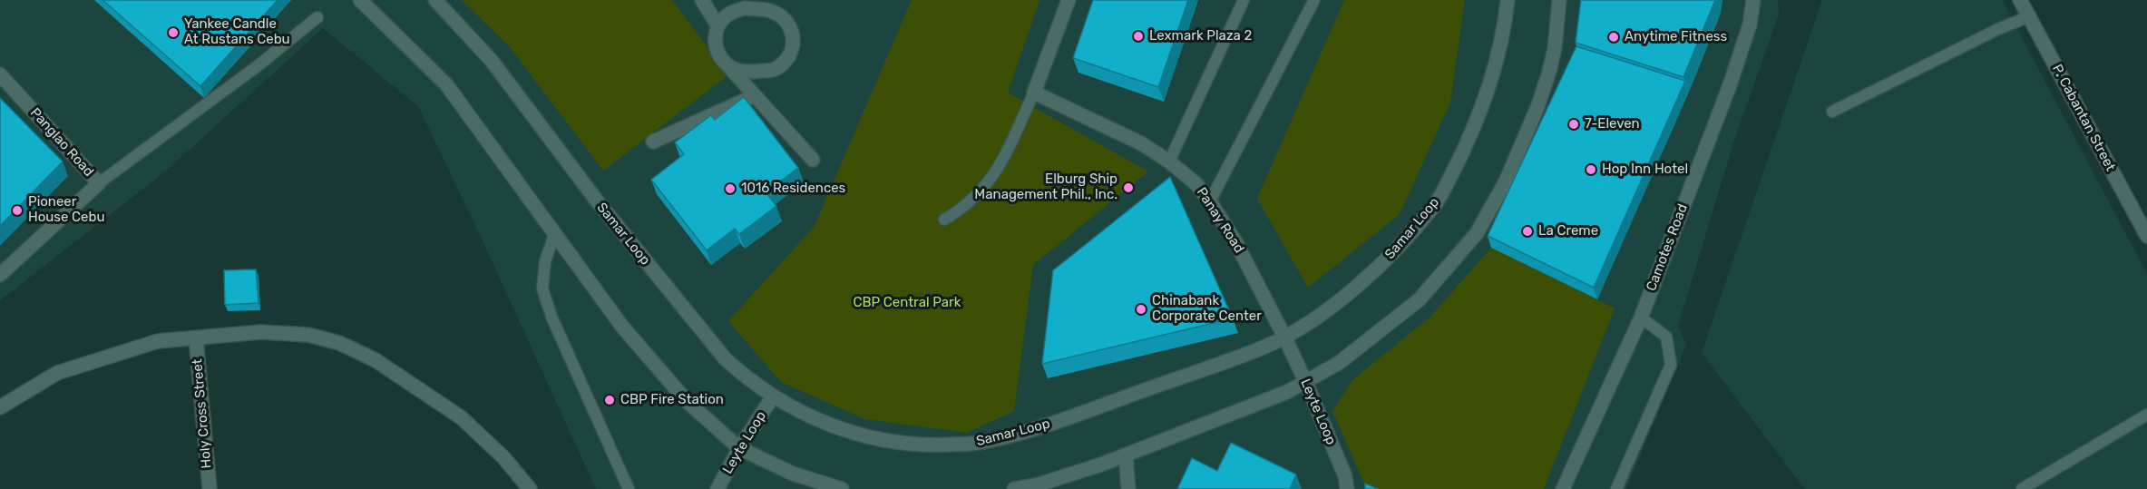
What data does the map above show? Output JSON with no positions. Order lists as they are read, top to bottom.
{
  "streets": {
    "street": [
      "P. Cabantan Street",
      "Panglao Road",
      "Panay Road",
      "Samar Loop",
      "Camotes Road",
      "Leyte Loop",
      "Holy Cross Street"
    ]
  },
  "crossings": [
    ["Panay Road", "Samar Loop"],
    ["Panay Road", "Leyte Loop"],
    ["Samar Loop", "Leyte Loop"]
  ],
  "parks": ["CBP Central Park"],
  "places": [
    "Yankee Candle At Rustans Cebu",
    "Lexmark Plaza 2",
    "Anytime Fitness",
    "7-Eleven",
    "Hop Inn Hotel",
    "Elburg Ship Management Phil., Inc.",
    "1016 Residences",
    "Pioneer House Cebu",
    "La Creme",
    "Chinabank Corporate Center",
    "CBP Fire Station"
  ]
}
